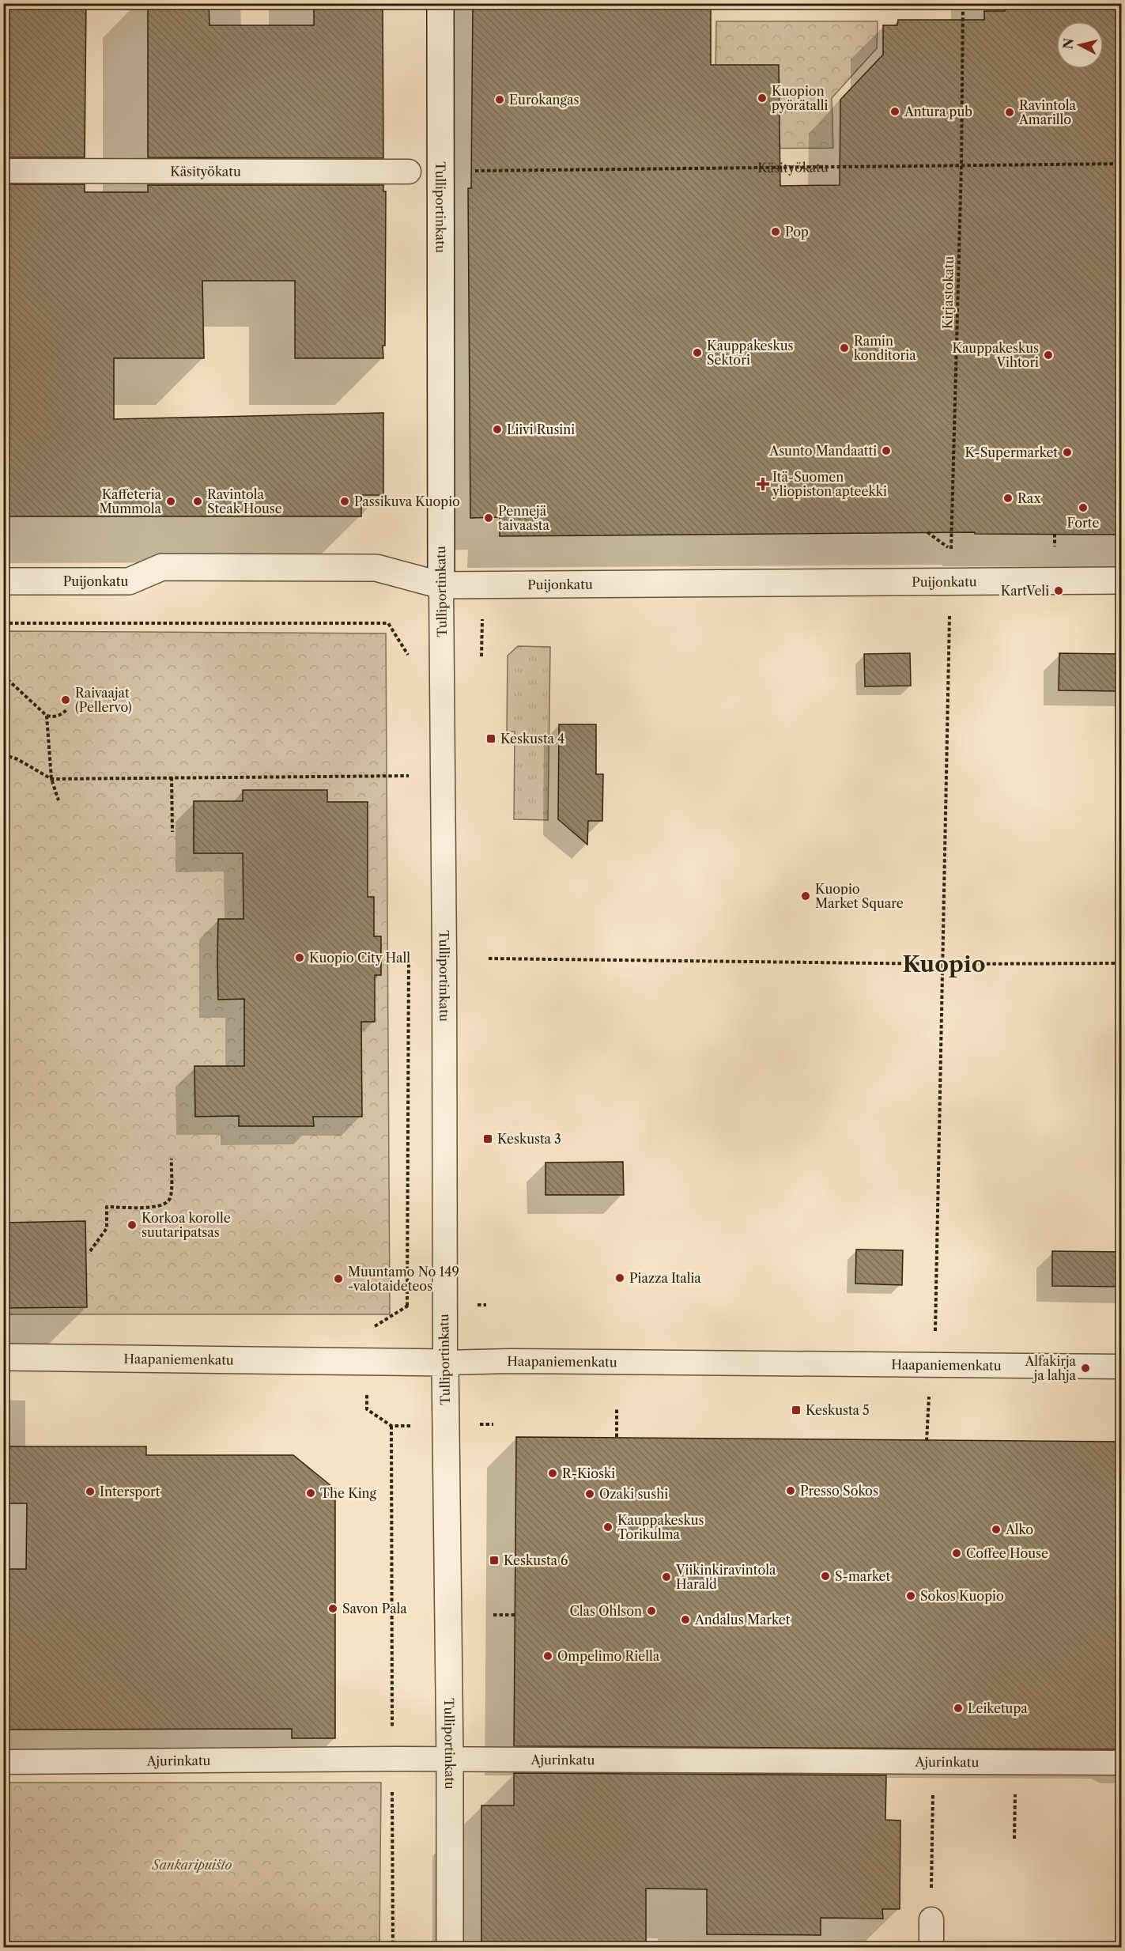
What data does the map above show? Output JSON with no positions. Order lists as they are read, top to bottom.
{
  "streets": {
    "street": ["Tulliportinkatu", "Puijonkatu", "Haapaniemenkatu"],
    "lane": ["Käsityökatu", "Ajurinkatu"],
    "path": ["Kirjastokatu"]
  },
  "crossings": [
    ["Käsityökatu", "Kirjastokatu"],
    ["Tulliportinkatu", "Puijonkatu"],
    ["Tulliportinkatu", "Haapaniemenkatu"],
    ["Tulliportinkatu", "Ajurinkatu"],
    ["Kirjastokatu", "Puijonkatu"],
    ["Kirjastokatu", "Haapaniemenkatu"]
  ],
  "districts": ["Kuopio"],
  "parks": ["Sankaripuisto"],
  "places": {
    "other": [
      "Kuopion pyörätalli",
      "Eurokangas",
      "Antura pub",
      "Ravintola Amarillo",
      "Pop",
      "Ramin konditoria",
      "Kauppakeskus Sektori",
      "Kauppakeskus Vihtori",
      "Liivi Rusini",
      "Asunto Mandaatti",
      "K-Supermarket",
      "Rax",
      "Kaffeteria Mummola",
      "Ravintola Steak House",
      "Passikuva Kuopio",
      "Forte",
      "Pennejä taivaasta",
      "KartVeli",
      "Raivaajat (Pellervo)",
      "Kuopio Market Square",
      "Kuopio City Hall",
      "Korkoa korolle suutaripatsas",
      "Piazza Italia",
      "Muuntamo No 149 -valotaideteos",
      "Alfakirja ja lahja",
      "R-Kioski",
      "Presso Sokos",
      "Intersport",
      "The King",
      "Ozaki sushi",
      "Kauppakeskus Torikulma",
      "Alko",
      "Coffee House",
      "S-market",
      "Viikinkiravintola Harald",
      "Sokos Kuopio",
      "Savon Pala",
      "Clas Ohlson",
      "Andalus Market",
      "Ompelimo Riella",
      "Leiketupa"
    ],
    "health": ["Itä-Suomen yliopiston apteekki"],
    "transit": [
      "Keskusta 4",
      "Keskusta 3",
      "Keskusta 5",
      "Keskusta 6"
    ]
  },
  "north": "left"
}
